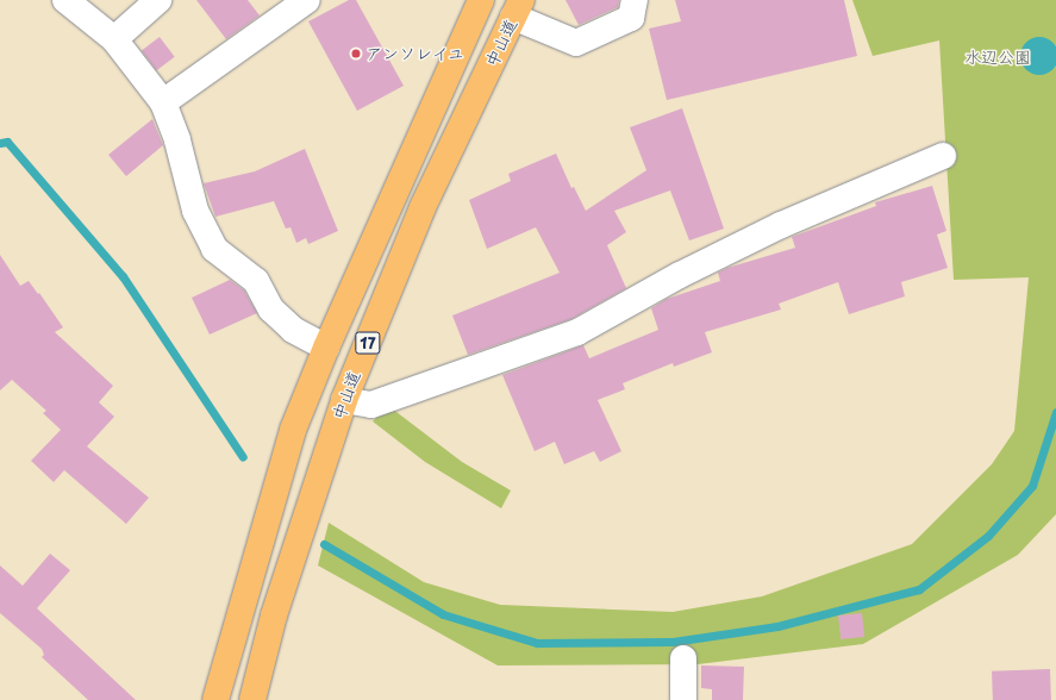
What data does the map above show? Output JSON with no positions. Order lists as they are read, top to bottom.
{
  "streets": {
    "highway": ["中山道", "17"]
  },
  "parks": ["水辺公園"],
  "places": ["アンソレイユ"]
}
